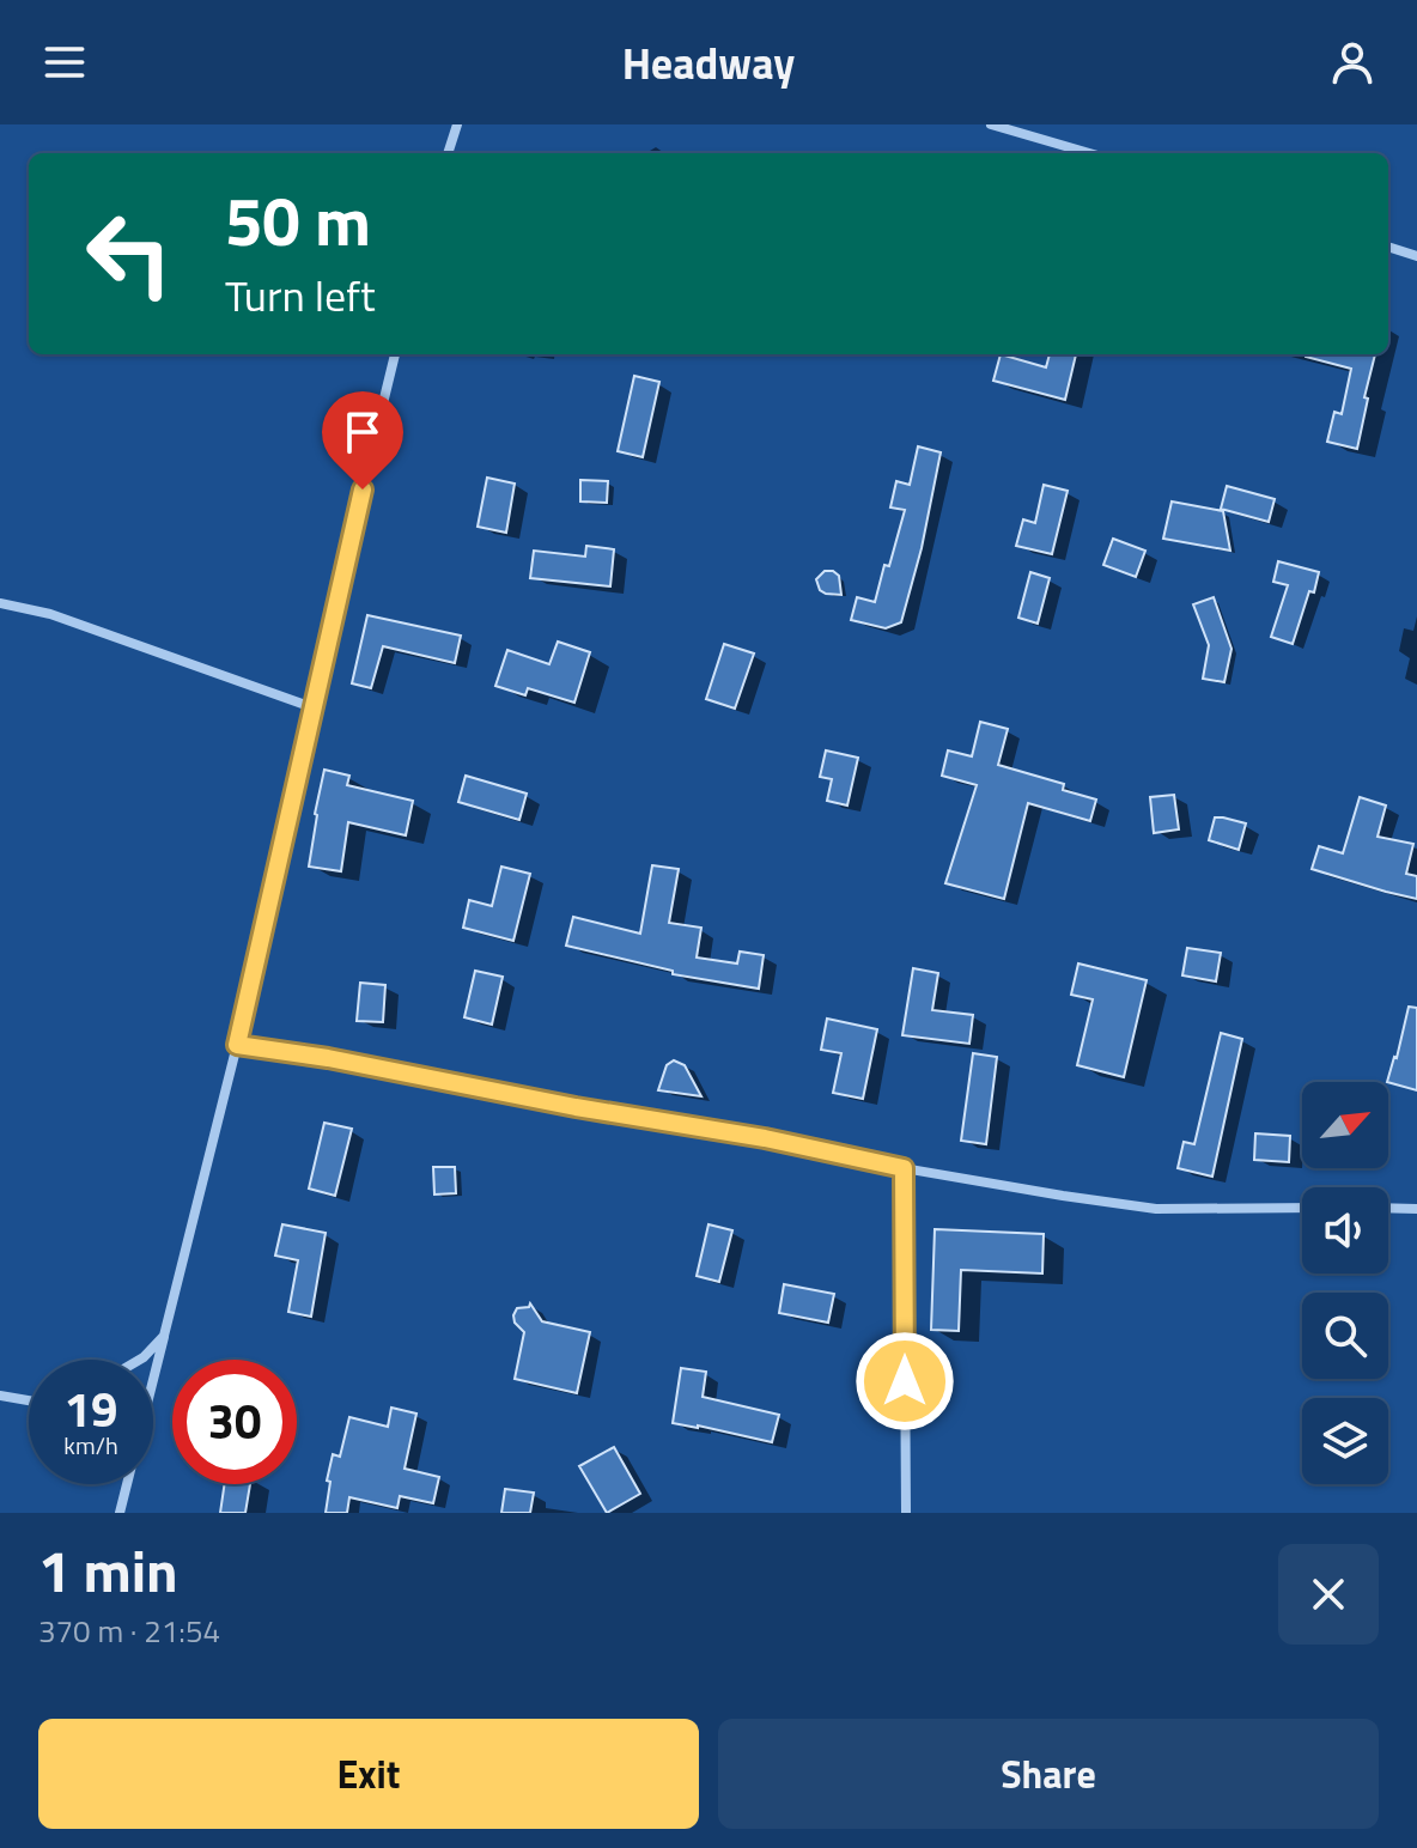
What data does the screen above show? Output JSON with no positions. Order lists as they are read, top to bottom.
{
  "north": "top right",
  "page": {
    "header": "Headway",
    "turn": ["50 m", "Turn left"],
    "speed": "19 km/h",
    "limit": "30",
    "heading": ["1 min", "370 m · 21:54"],
    "buttons": ["Exit", "Share"]
  }
}
